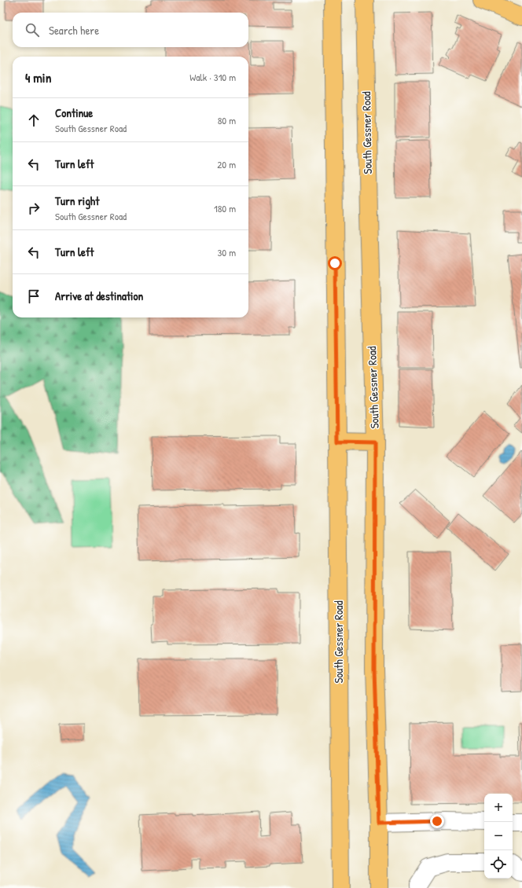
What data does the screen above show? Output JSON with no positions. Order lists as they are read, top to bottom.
{
  "streets": {
    "main road": ["South Gessner Road"]
  },
  "page": {
    "search": "Search here",
    "heading": ["4 min", "Walk · 310 m"],
    "list": [
      ["Continue", "South Gessner Road", "80 m"],
      ["Turn left", "20 m"],
      ["Turn right", "South Gessner Road", "180 m"],
      ["Turn left", "30 m"],
      "Arrive at destination"
    ],
    "map_buttons": ["+", "−"]
  }
}
